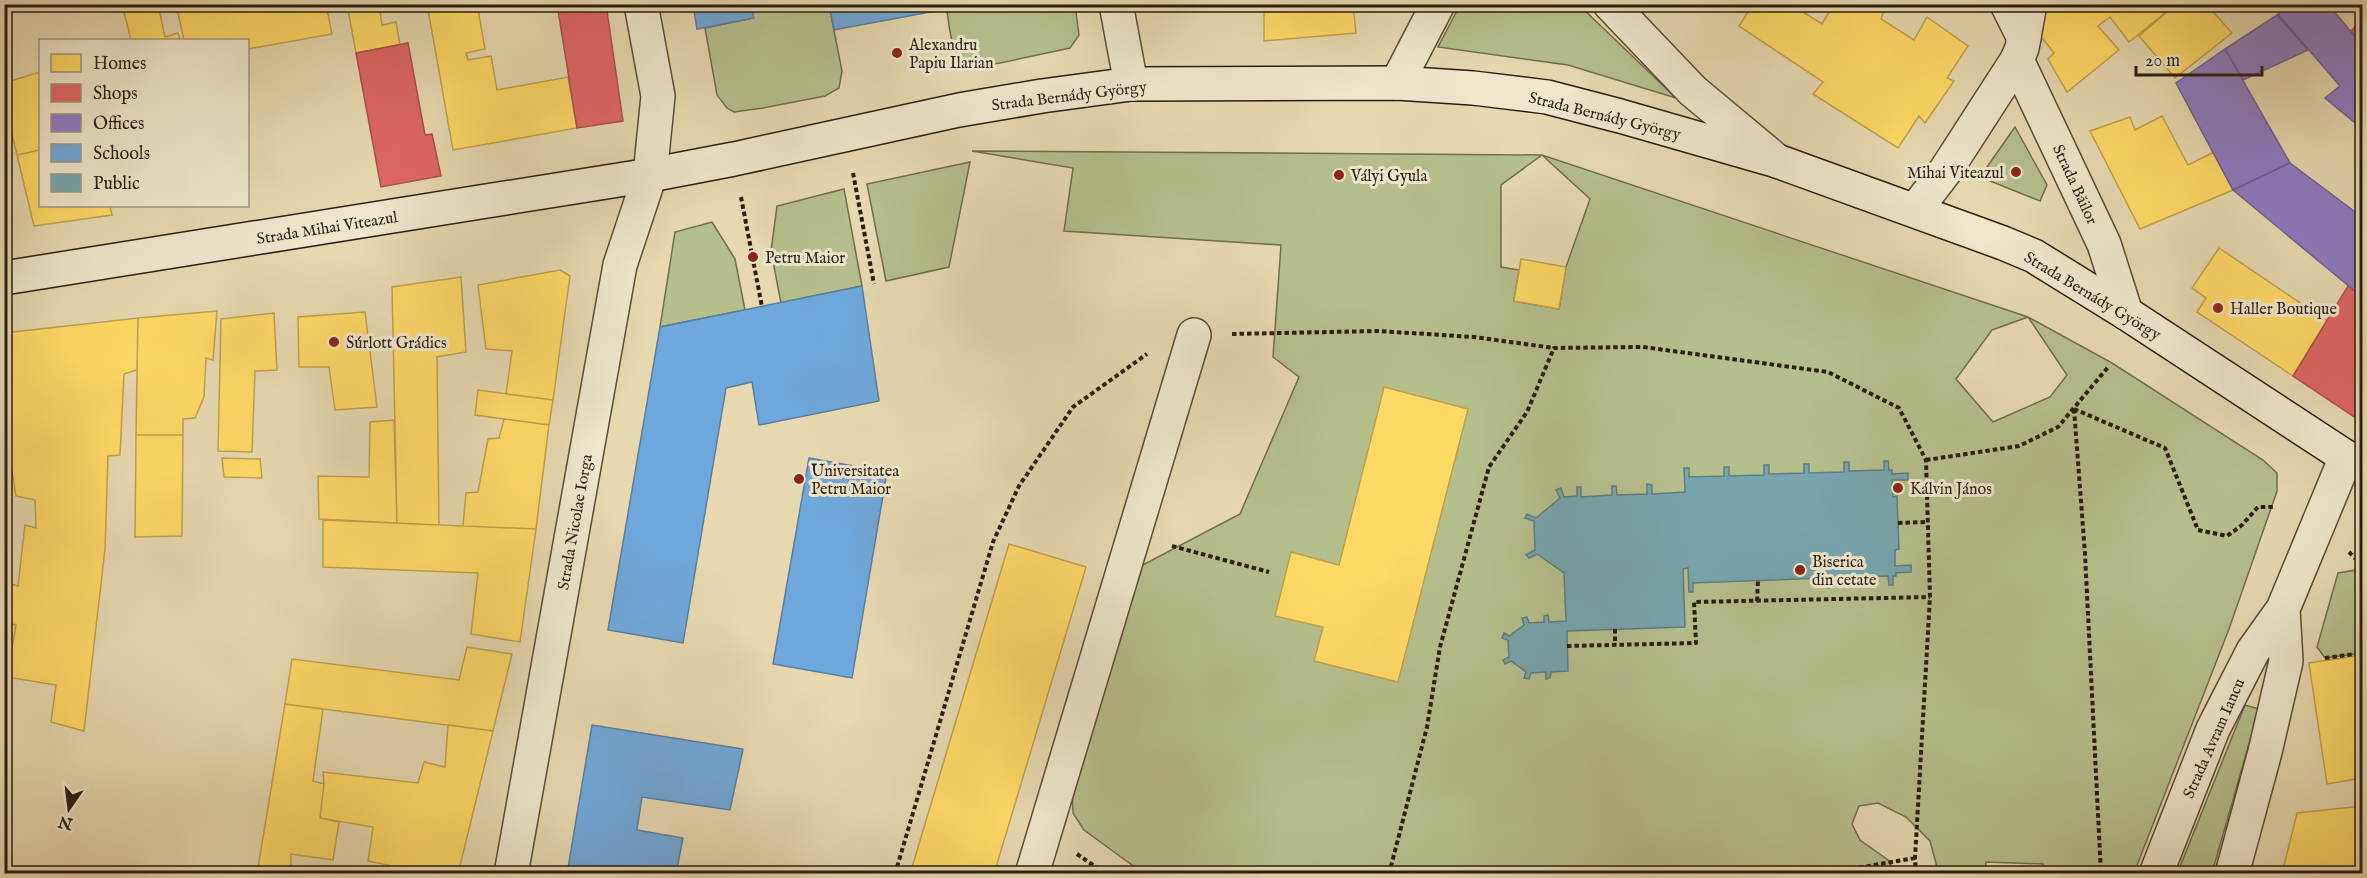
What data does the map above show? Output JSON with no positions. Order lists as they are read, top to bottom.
{
  "streets": {
    "street": [
      "Strada Bernády György",
      "Strada Băilor",
      "Strada Mihai Viteazul",
      "Strada Nicolae Iorga",
      "Strada Avram Iancu"
    ]
  },
  "crossings": [
    ["Strada Bernády György", "Strada Băilor"],
    ["Strada Bernády György", "Strada Mihai Viteazul"],
    ["Strada Bernády György", "Strada Nicolae Iorga"],
    ["Strada Bernády György", "Strada Avram Iancu"],
    ["Strada Mihai Viteazul", "Strada Nicolae Iorga"]
  ],
  "places": [
    "Alexandru Papiu Ilarian",
    "Mihai Viteazul",
    "Vályi Gyula",
    "Petru Maior",
    "Haller Boutique",
    "Súrlott Grádics",
    "Universitatea Petru Maior",
    "Kálvin János",
    "Biserica din cetate"
  ],
  "legend": [
    "Homes",
    "Shops",
    "Offices",
    "Schools",
    "Public"
  ],
  "scale_bar": "20 m",
  "north": "bottom"
}
